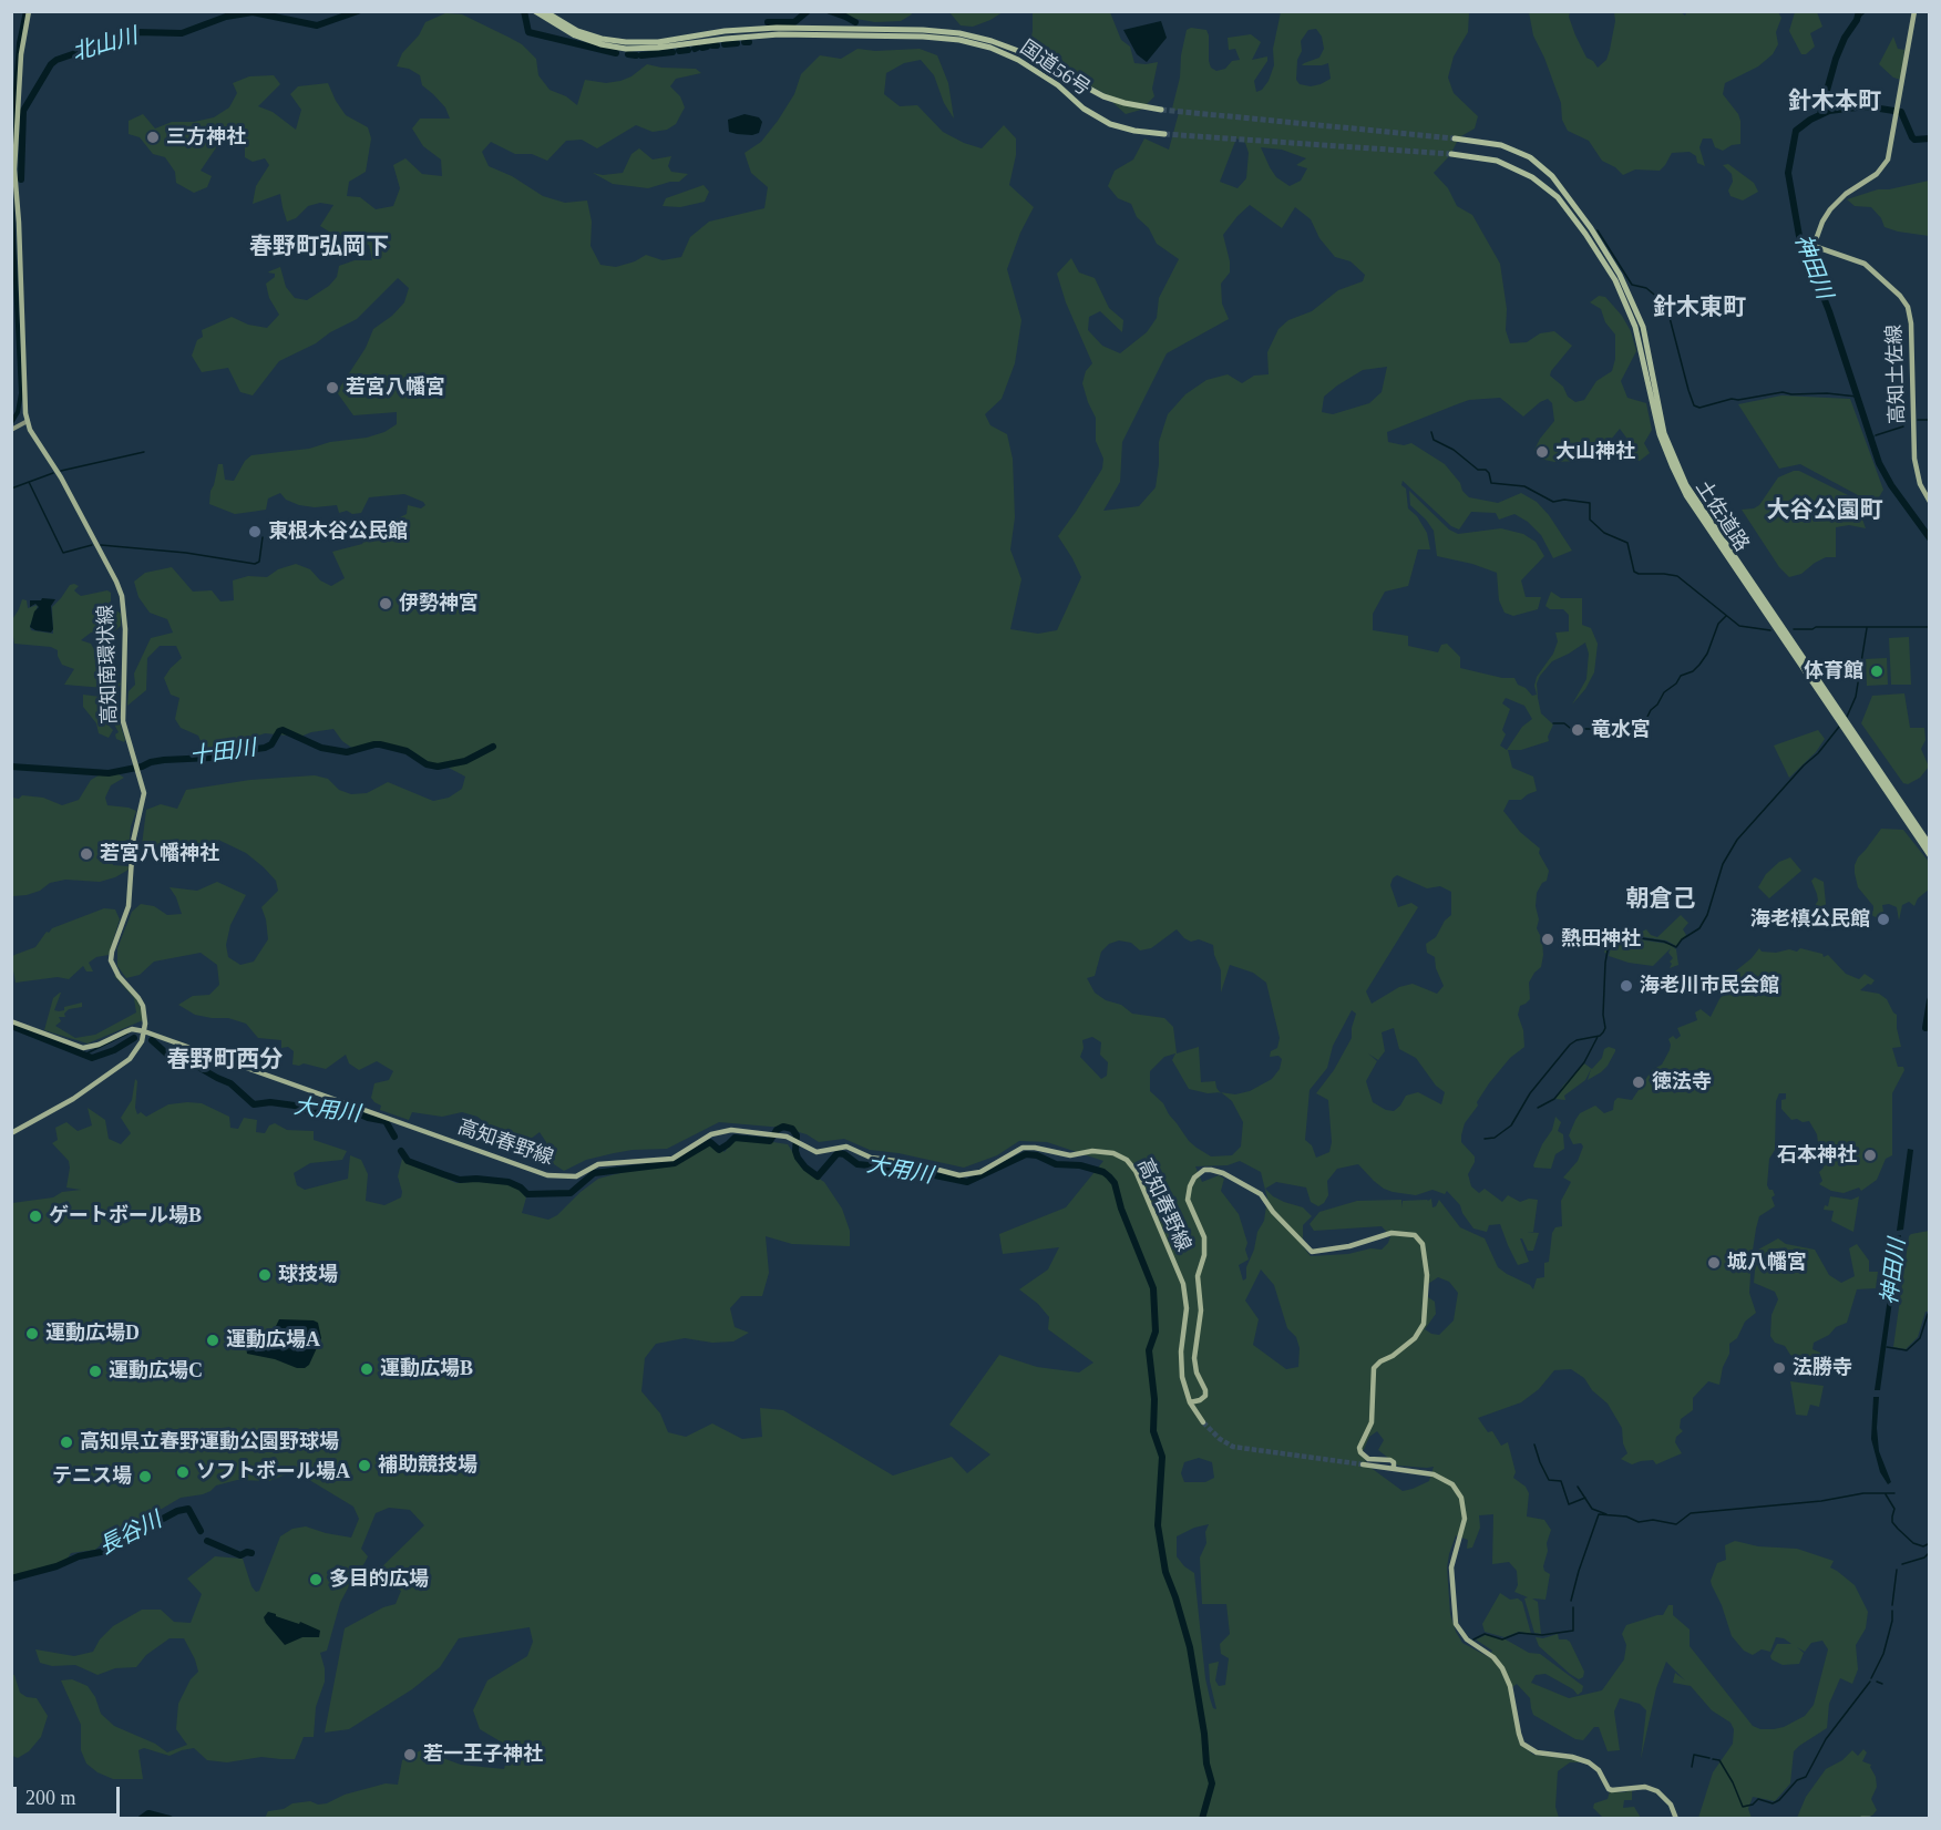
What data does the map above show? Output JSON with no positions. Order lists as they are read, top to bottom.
{
  "streets": {
    "highway": ["国道56号", "土佐道路"],
    "main road": ["高知土佐線", "高知南環状線", "高知春野線"]
  },
  "crossings": [
    ["高知南環状線", "高知春野線"]
  ],
  "districts": [
    "針木本町",
    "春野町弘岡下",
    "針木東町",
    "大谷公園町",
    "朝倉己",
    "春野町西分"
  ],
  "water": [
    "北山川",
    "神田川",
    "十田川",
    "大用川",
    "長谷川"
  ],
  "places": [
    "三方神社",
    "若宮八幡宮",
    "大山神社",
    "東根木谷公民館",
    "伊勢神宮",
    "体育館",
    "竜水宮",
    "若宮八幡神社",
    "海老槙公民館",
    "熱田神社",
    "海老川市民会館",
    "徳法寺",
    "石本神社",
    "ゲートボール場B",
    "城八幡宮",
    "球技場",
    "運動広場D",
    "運動広場A",
    "法勝寺",
    "運動広場B",
    "運動広場C",
    "高知県立春野運動公園野球場",
    "補助競技場",
    "ソフトボール場A",
    "テニス場",
    "多目的広場",
    "若一王子神社"
  ],
  "scale_bar": "200 m"
}
